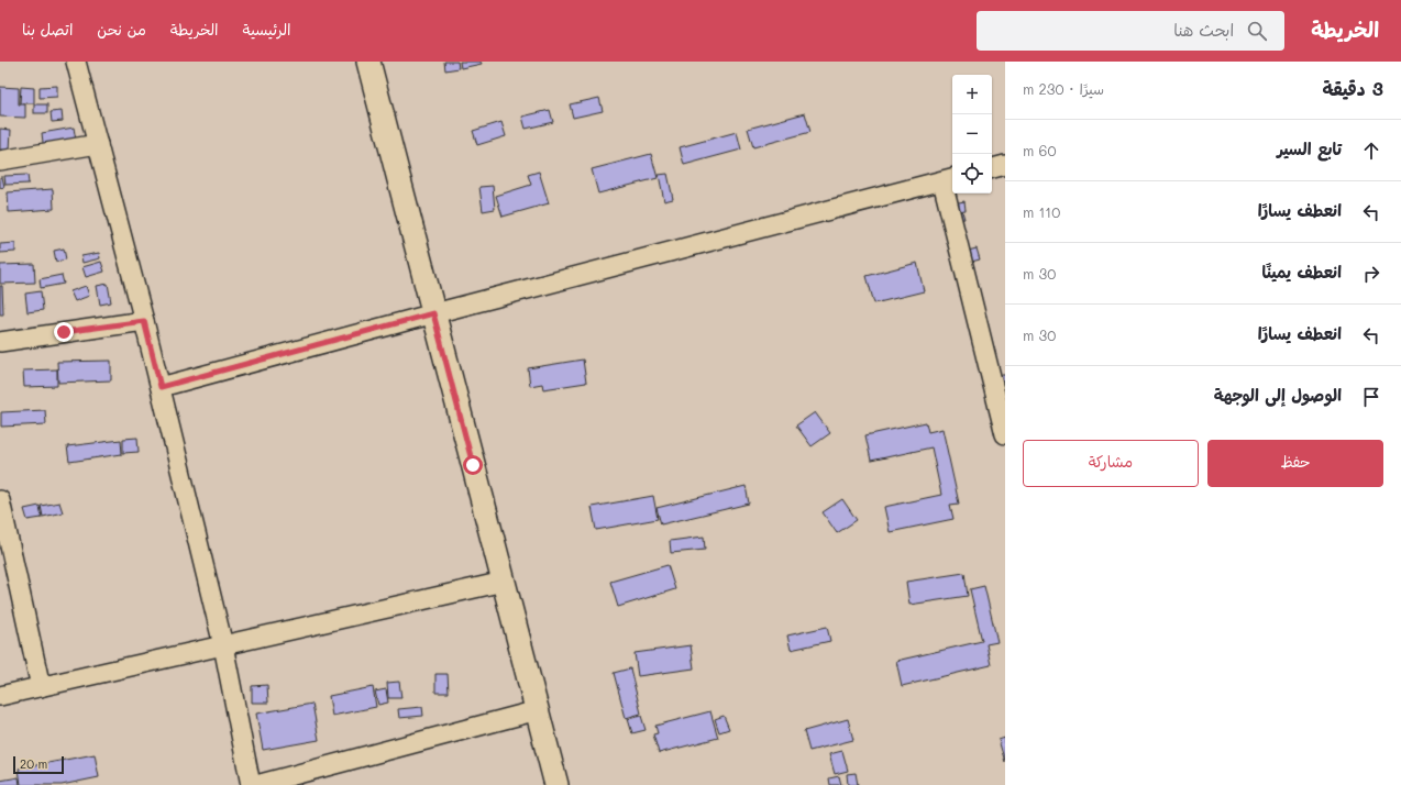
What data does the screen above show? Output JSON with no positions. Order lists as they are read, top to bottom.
{
  "scale_bar": "20 m",
  "page": {
    "header": "الخريطة",
    "search": "ابحث هنا",
    "nav": [
      "الرئيسية",
      "الخريطة",
      "من نحن",
      "اتصل بنا"
    ],
    "heading": ["3 دقيقة", "سيرًا · 230 m"],
    "map_buttons": ["+", "−"],
    "list": [
      ["تابع السير", "60 m"],
      ["انعطف يسارًا", "110 m"],
      ["انعطف يمينًا", "30 m"],
      ["انعطف يسارًا", "30 m"],
      "الوصول إلى الوجهة"
    ],
    "buttons": ["حفظ", "مشاركة"],
    "scale": "20 m"
  }
}
